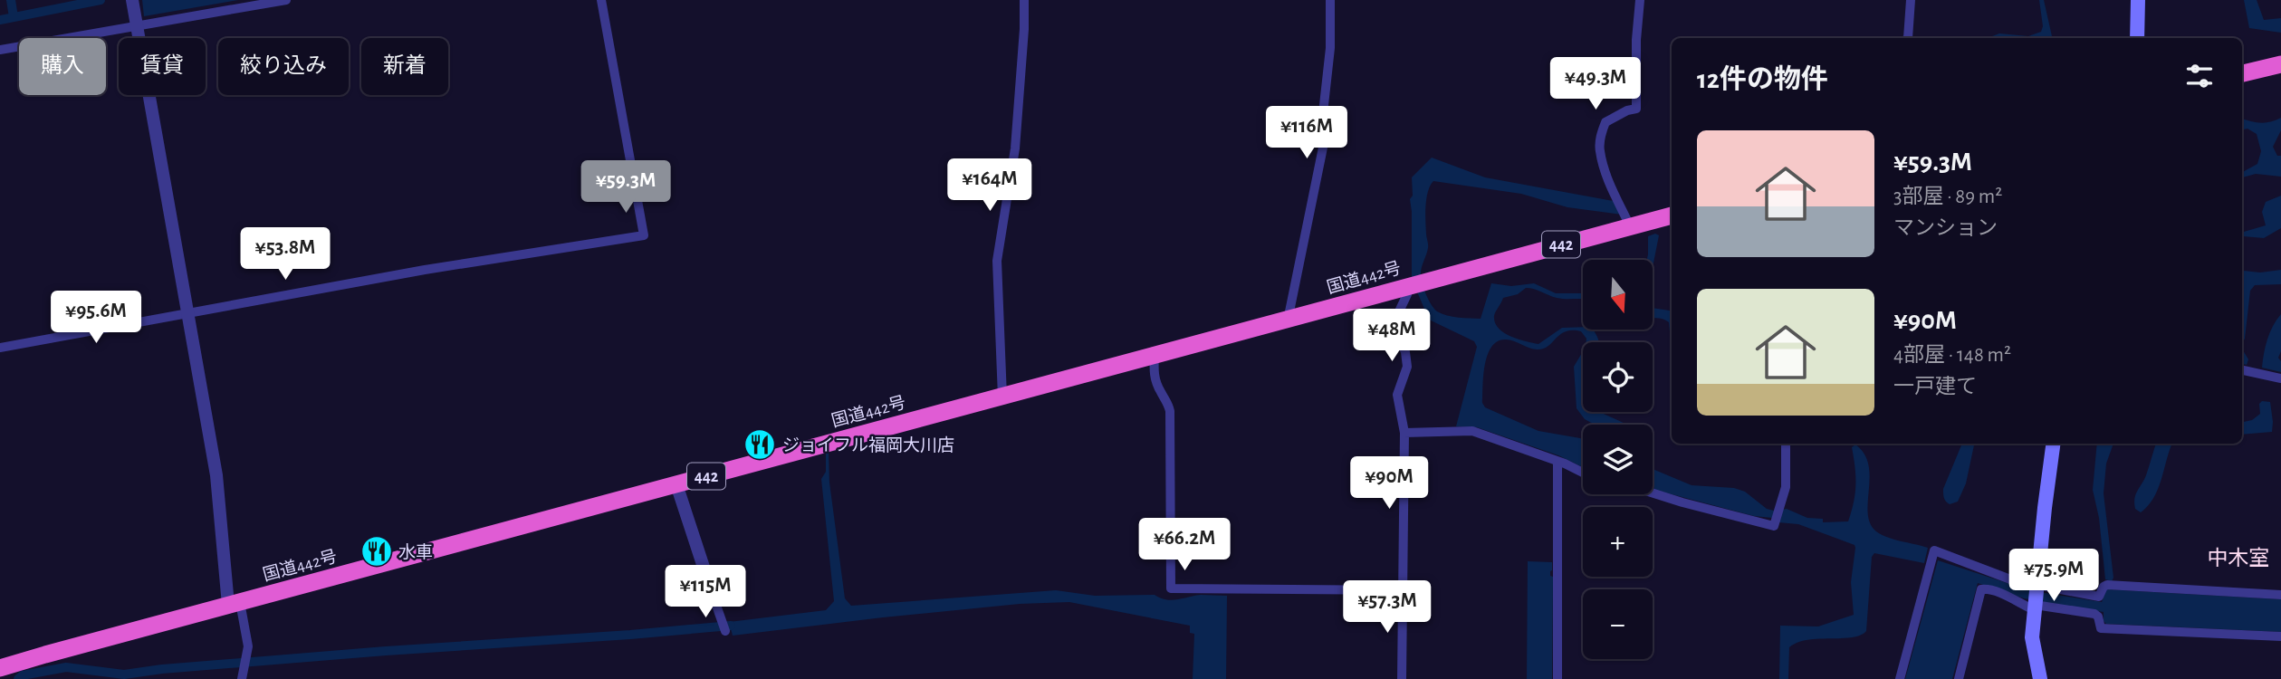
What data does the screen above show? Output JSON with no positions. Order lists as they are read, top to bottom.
{
  "streets": {
    "highway": ["442", "国道442号"]
  },
  "districts": ["中木室"],
  "places": {
    "restaurant": ["ジョイフル福岡大川店", "水車"]
  },
  "north": "bottom",
  "page": {
    "chip": [
      "購入",
      "賃貸",
      "絞り込み",
      "新着"
    ],
    "heading": "12件の物件",
    "price": [
      "¥49.3M",
      "¥116M",
      "¥164M",
      "¥59.3M",
      "¥53.8M",
      "¥95.6M",
      "¥48M",
      "¥90M",
      "¥66.2M",
      "¥75.9M",
      "¥115M",
      "¥57.3M"
    ],
    "list": [
      {
        "name": "¥59.3M",
        "note": "3部屋 · 89 m² · マンション"
      },
      {
        "name": "¥90M",
        "note": "4部屋 · 148 m² · 一戸建て"
      }
    ],
    "map_buttons": ["+", "−"]
  }
}
